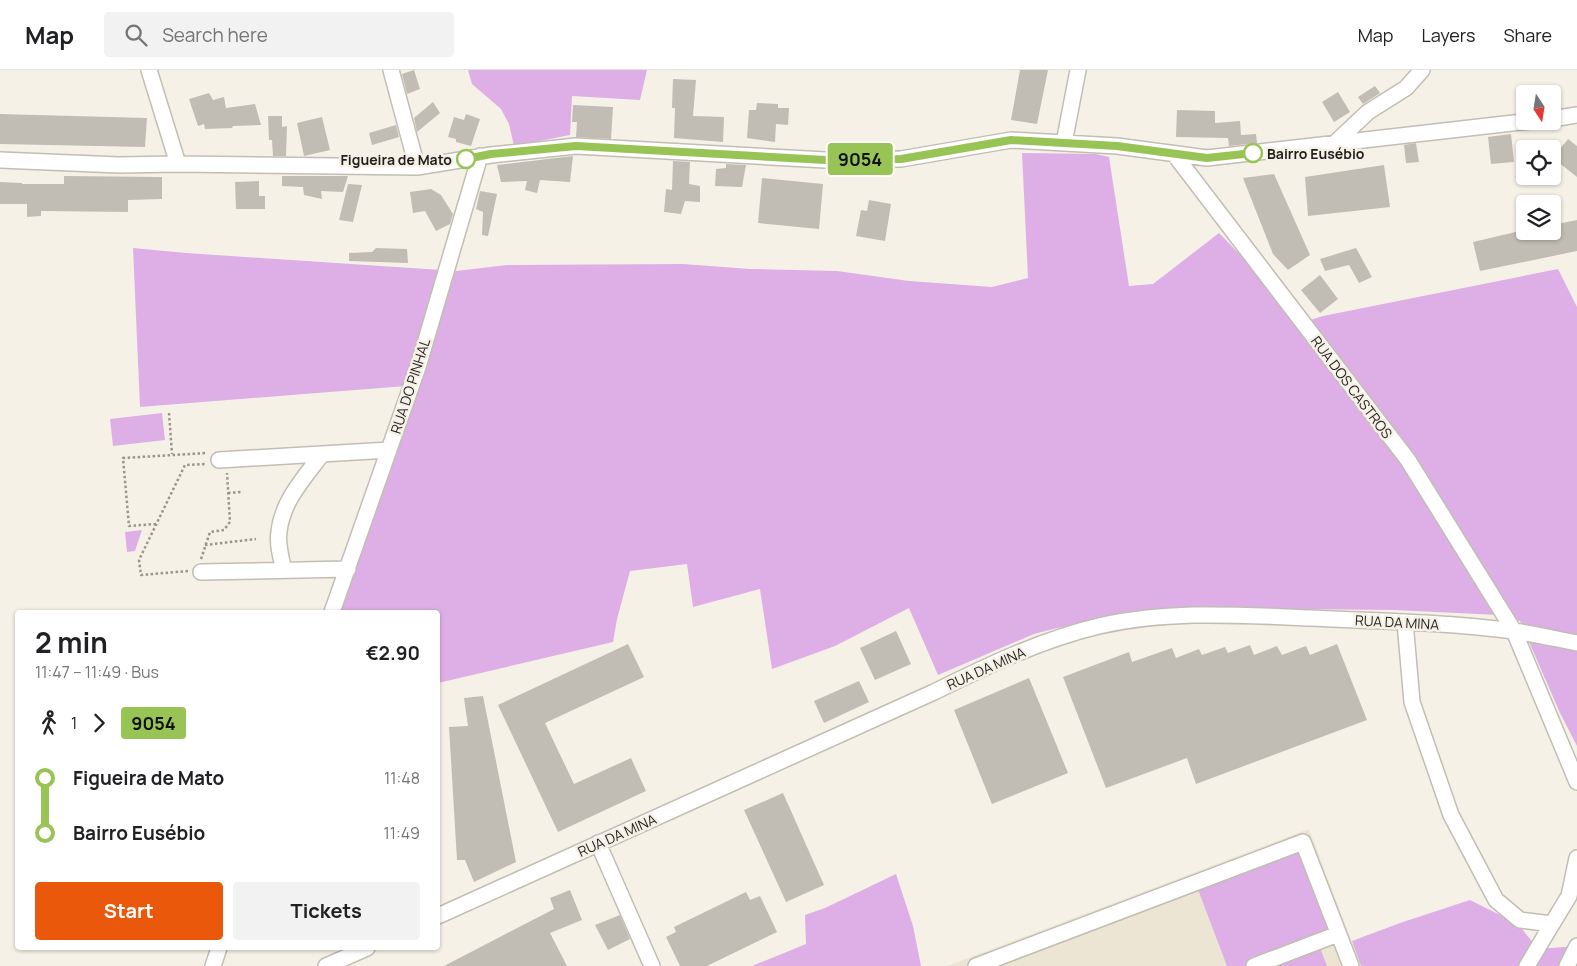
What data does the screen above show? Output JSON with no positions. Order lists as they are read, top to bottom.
{
  "streets": {
    "street": ["RUA DO PINHAL", "RUA DOS CASTROS", "RUA DA MINA"]
  },
  "crossings": [
    ["RUA DOS CASTROS", "RUA DA MINA"]
  ],
  "places": ["Bairro Eusébio", "Figueira de Mato"],
  "lines": ["bus line 9054"],
  "north": "bottom",
  "page": {
    "header": "Map",
    "search": "Search here",
    "nav": ["Map", "Layers", "Share"],
    "on_map": "9054",
    "heading": ["2 min", "11:47 – 11:49 · Bus", "€2.90"],
    "legs": ["1", "9054"],
    "list": [
      {
        "name": "Figueira de Mato",
        "value": "11:48"
      },
      {
        "name": "Bairro Eusébio",
        "value": "11:49"
      }
    ],
    "buttons": ["Start", "Tickets"]
  }
}
